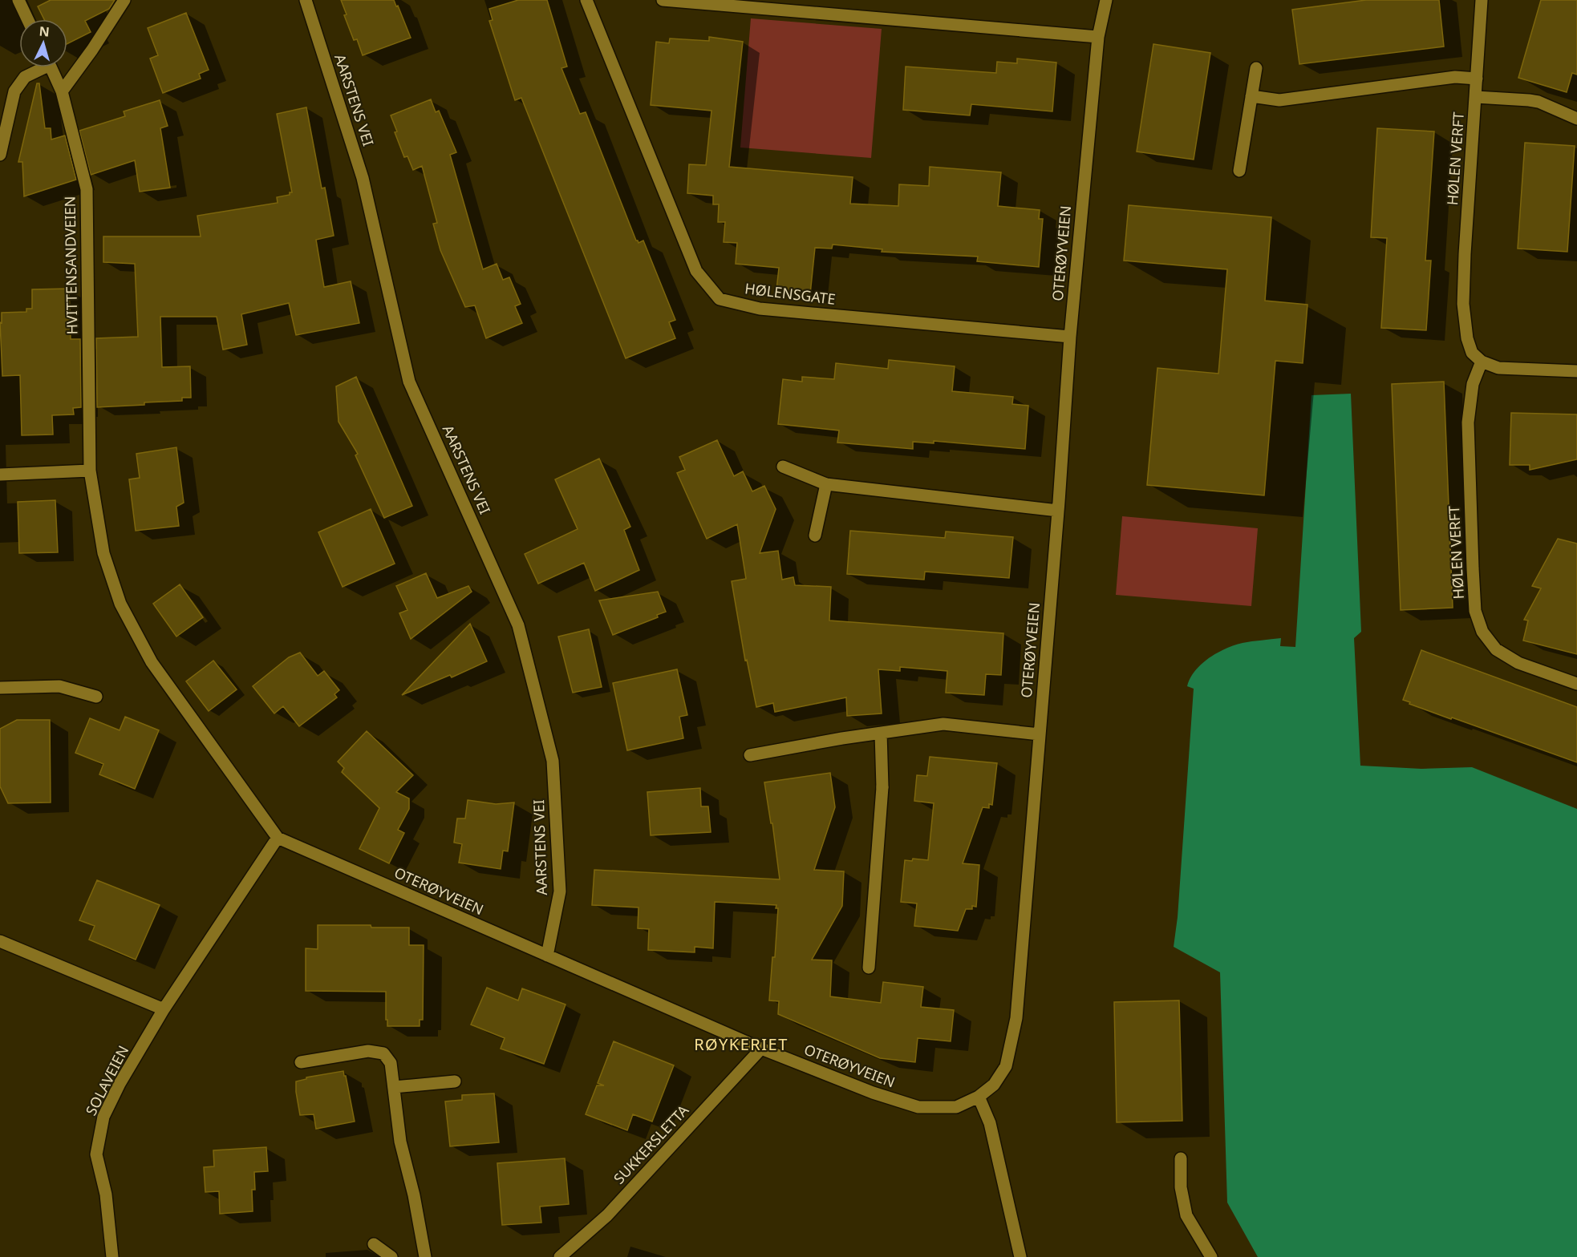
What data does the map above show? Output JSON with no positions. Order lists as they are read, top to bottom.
{
  "streets": {
    "street": [
      "AARSTENS VEI",
      "HØLEN VERFT",
      "OTERØYVEIEN",
      "HVITTENSANDVEIEN",
      "HØLENSGATE",
      "SOLAVEIEN",
      "SUKKERSLETTA"
    ]
  },
  "crossings": [
    ["AARSTENS VEI", "OTERØYVEIEN"],
    ["OTERØYVEIEN", "HØLENSGATE"],
    ["OTERØYVEIEN", "SOLAVEIEN"],
    ["OTERØYVEIEN", "SUKKERSLETTA"]
  ],
  "districts": ["RØYKERIET"],
  "north": "top"
}
